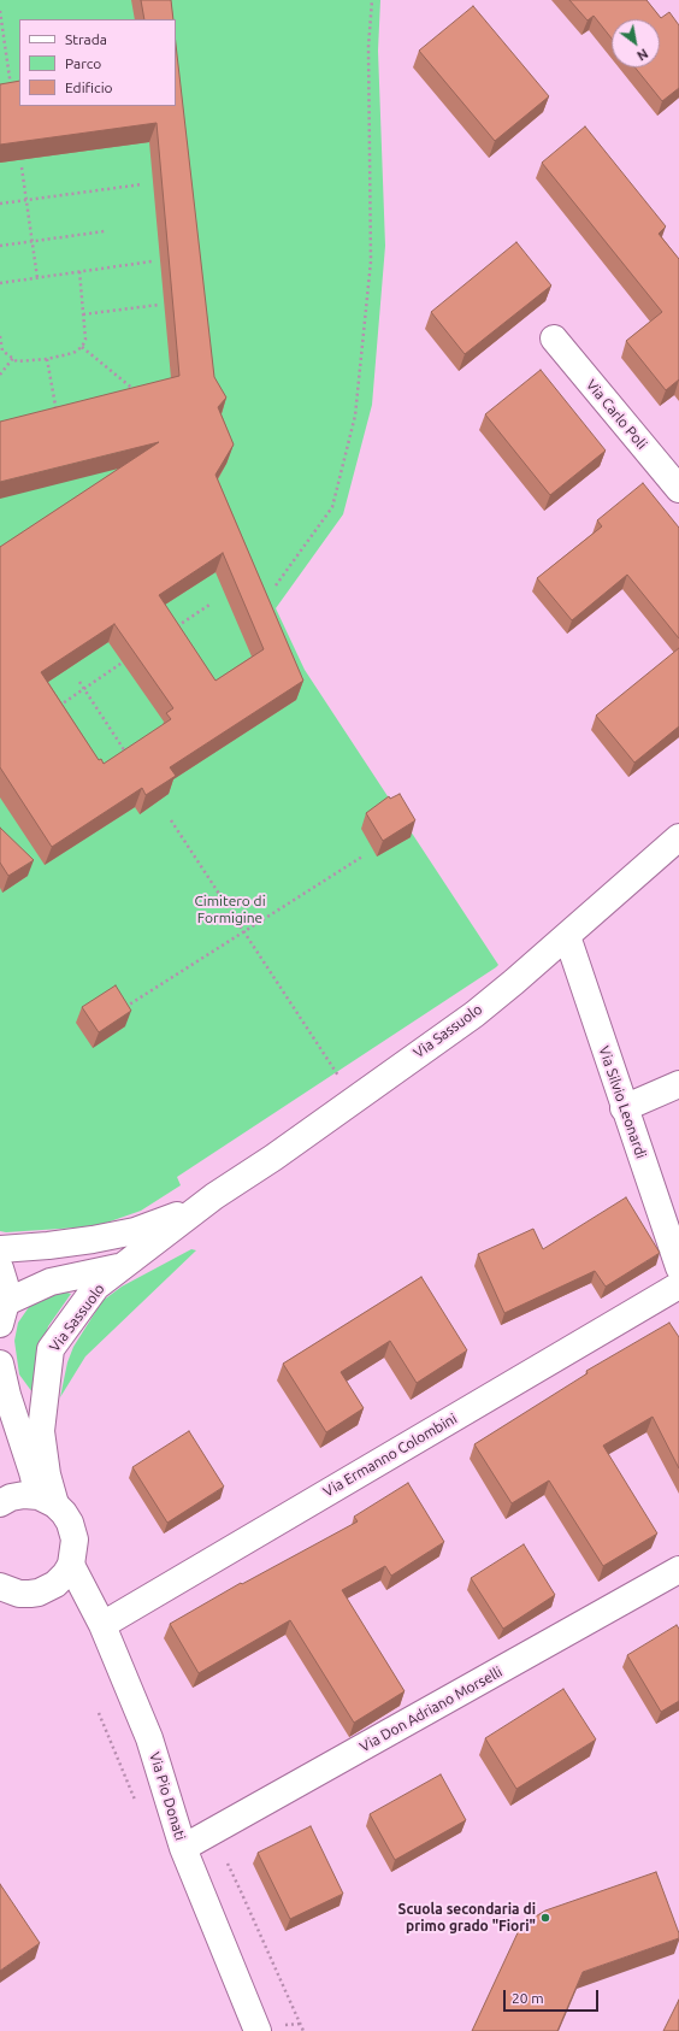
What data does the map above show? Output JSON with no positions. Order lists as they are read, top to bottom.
{
  "streets": {
    "street": [
      "Via Carlo Poli",
      "Via Sassuolo",
      "Via Silvio Leonardi",
      "Via Ermanno Colombini",
      "Via Don Adriano Morselli",
      "Via Pio Donati"
    ]
  },
  "crossings": [
    ["Via Sassuolo", "Via Silvio Leonardi"],
    ["Via Ermanno Colombini", "Via Pio Donati"],
    ["Via Don Adriano Morselli", "Via Pio Donati"]
  ],
  "parks": ["Cimitero di Formigine"],
  "places": ["Scuola secondaria di primo grado \"Fiori\""],
  "legend": ["Strada", "Parco", "Edificio"],
  "scale_bar": "20 m",
  "north": "bottom right"
}
